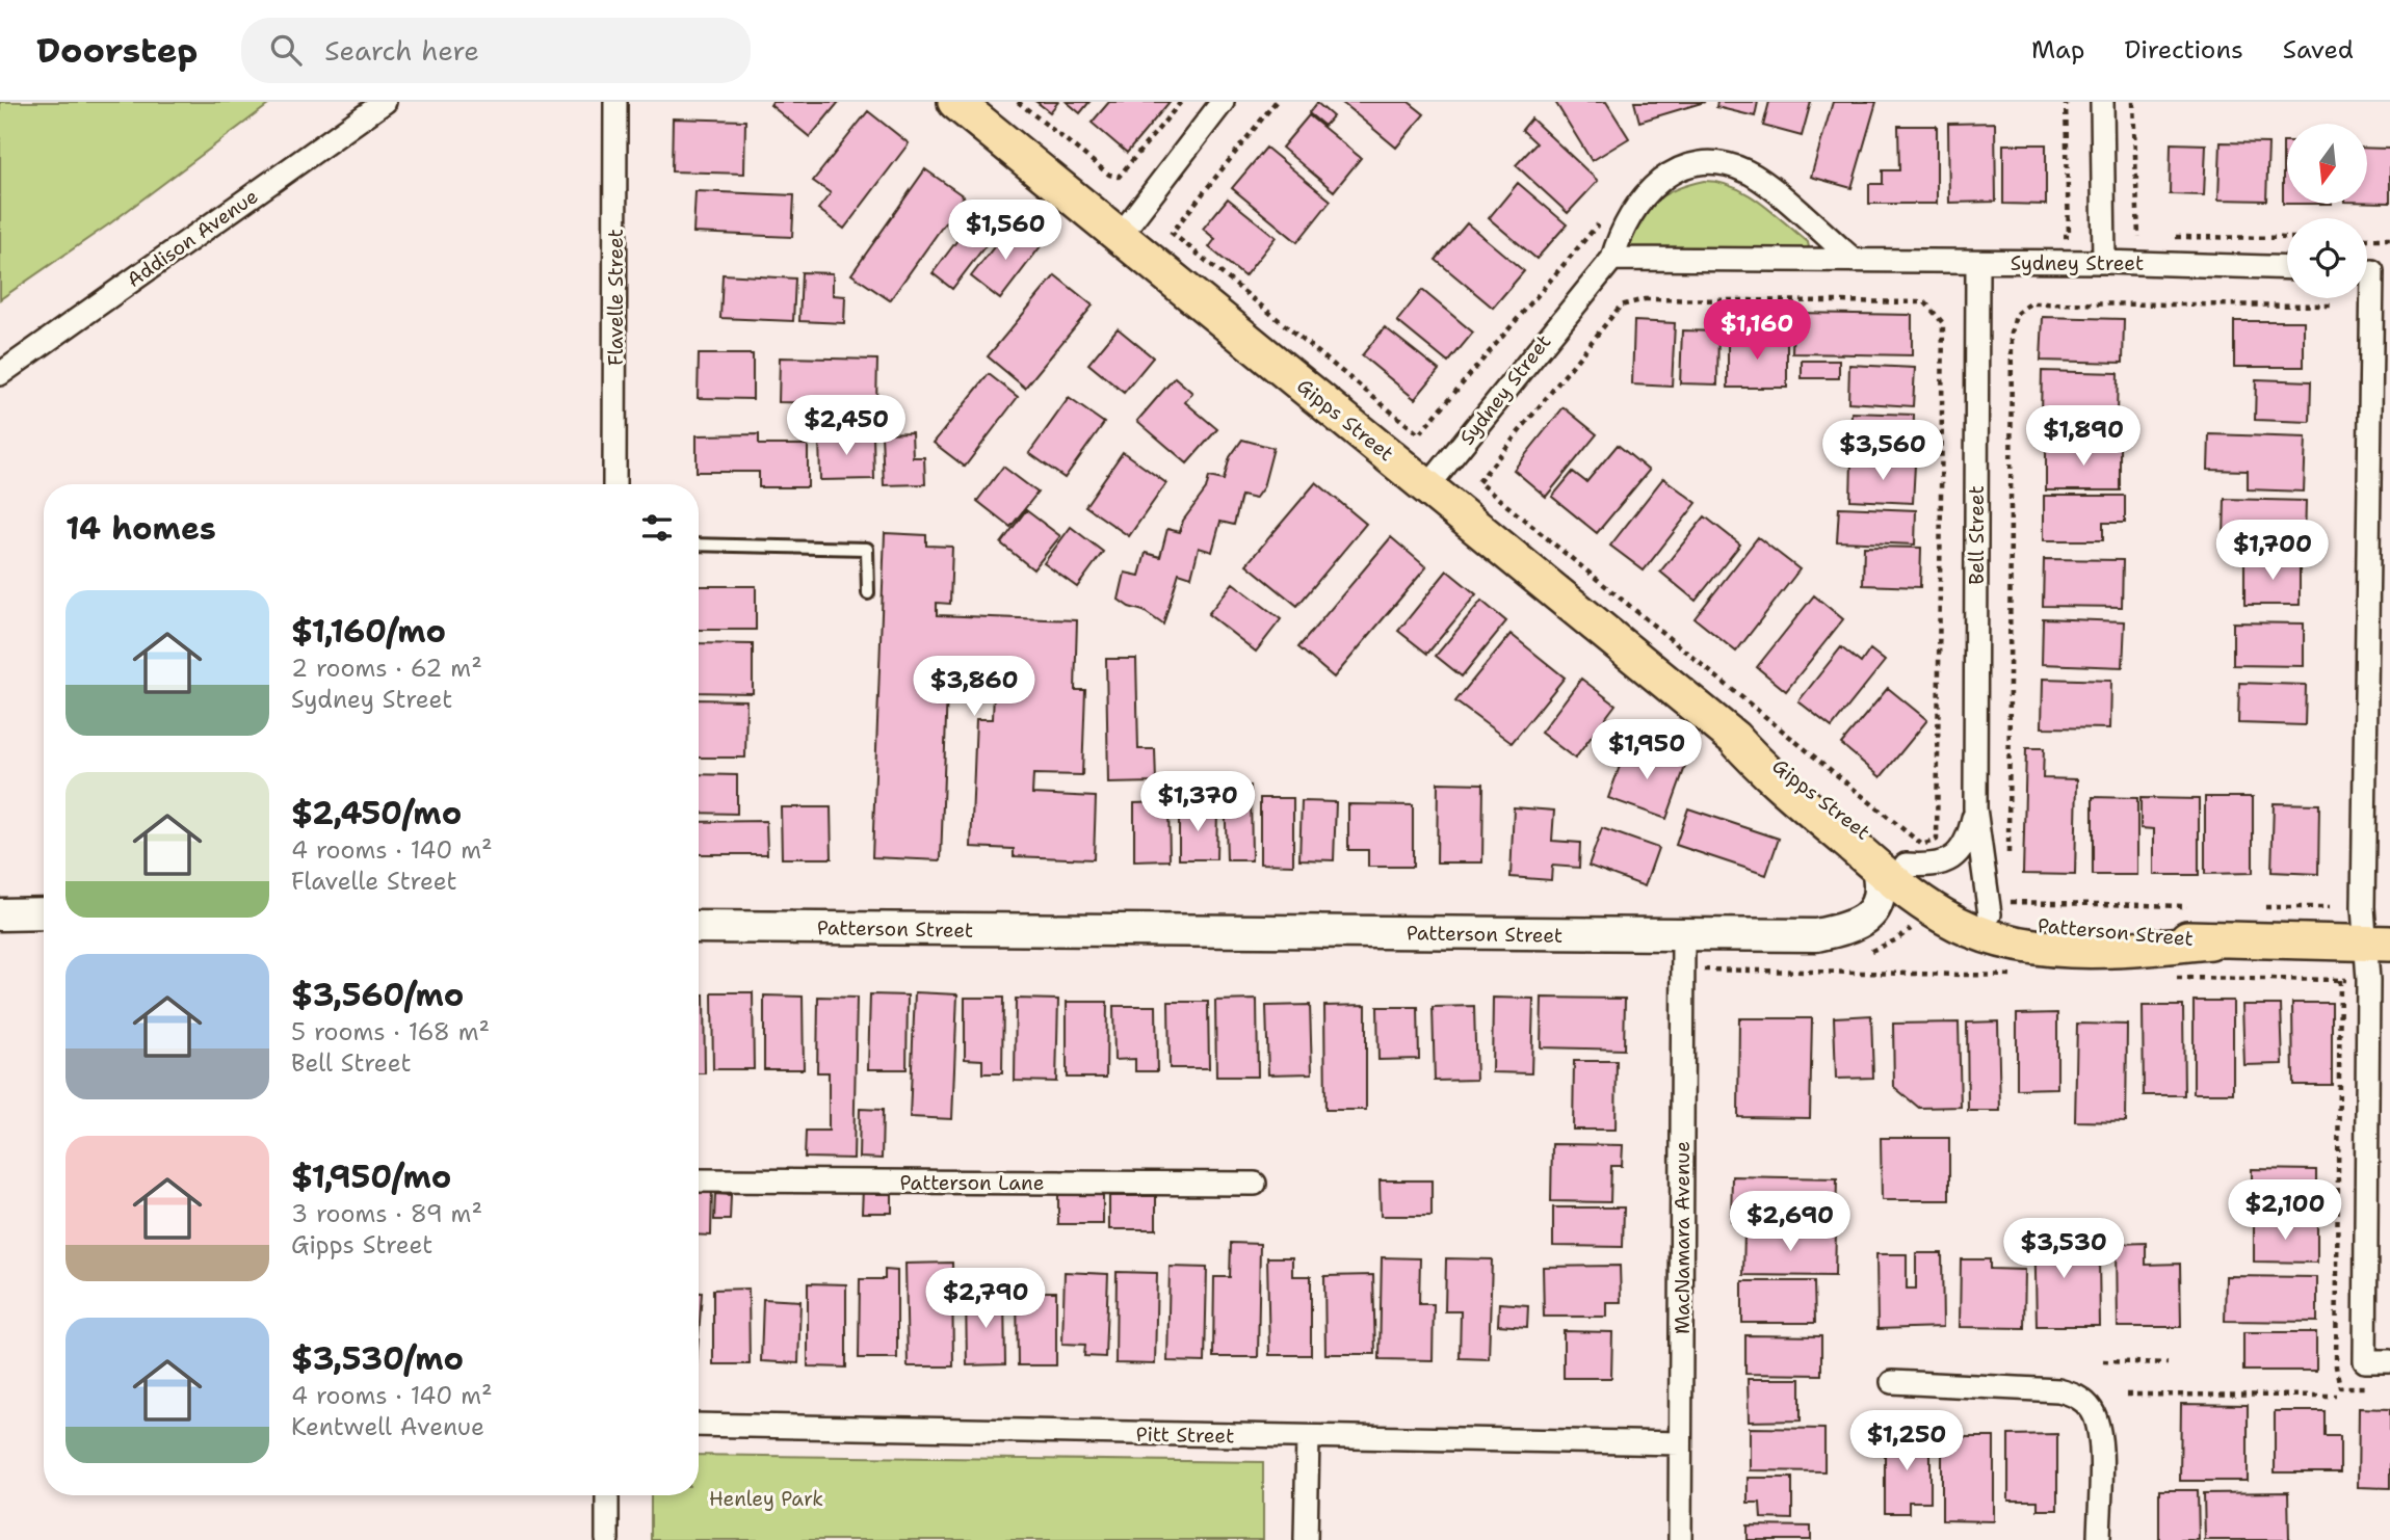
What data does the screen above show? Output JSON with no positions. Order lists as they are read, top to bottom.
{
  "streets": {
    "main road": ["Gipps Street", "Patterson Street"],
    "street": [
      "Addison Avenue",
      "Sydney Street",
      "Flavelle Street",
      "Bell Street",
      "Patterson Lane",
      "MacNamara Avenue",
      "Pitt Street"
    ]
  },
  "crossings": [
    ["Sydney Street", "Gipps Street"],
    ["Sydney Street", "Bell Street"],
    ["Gipps Street", "Bell Street"],
    ["Gipps Street", "Patterson Street"],
    ["Bell Street", "Patterson Street"],
    ["Patterson Street", "MacNamara Avenue"],
    ["MacNamara Avenue", "Pitt Street"]
  ],
  "parks": ["Henley Park"],
  "north": "bottom",
  "page": {
    "header": "Doorstep",
    "search": "Search here",
    "nav": ["Map", "Directions", "Saved"],
    "price": [
      "$1,560",
      "$1,160",
      "$2,450",
      "$1,890",
      "$3,560",
      "$1,700",
      "$3,860",
      "$1,950",
      "$1,370",
      "$2,100",
      "$2,690",
      "$3,530",
      "$2,790",
      "$1,250"
    ],
    "heading": "14 homes",
    "list": [
      {
        "name": "$1,160/mo",
        "note": "2 rooms · 62 m² · Sydney Street"
      },
      {
        "name": "$2,450/mo",
        "note": "4 rooms · 140 m² · Flavelle Street"
      },
      {
        "name": "$3,560/mo",
        "note": "5 rooms · 168 m² · Bell Street"
      },
      {
        "name": "$1,950/mo",
        "note": "3 rooms · 89 m² · Gipps Street"
      },
      {
        "name": "$3,530/mo",
        "note": "4 rooms · 140 m² · Kentwell Avenue"
      }
    ]
  }
}
